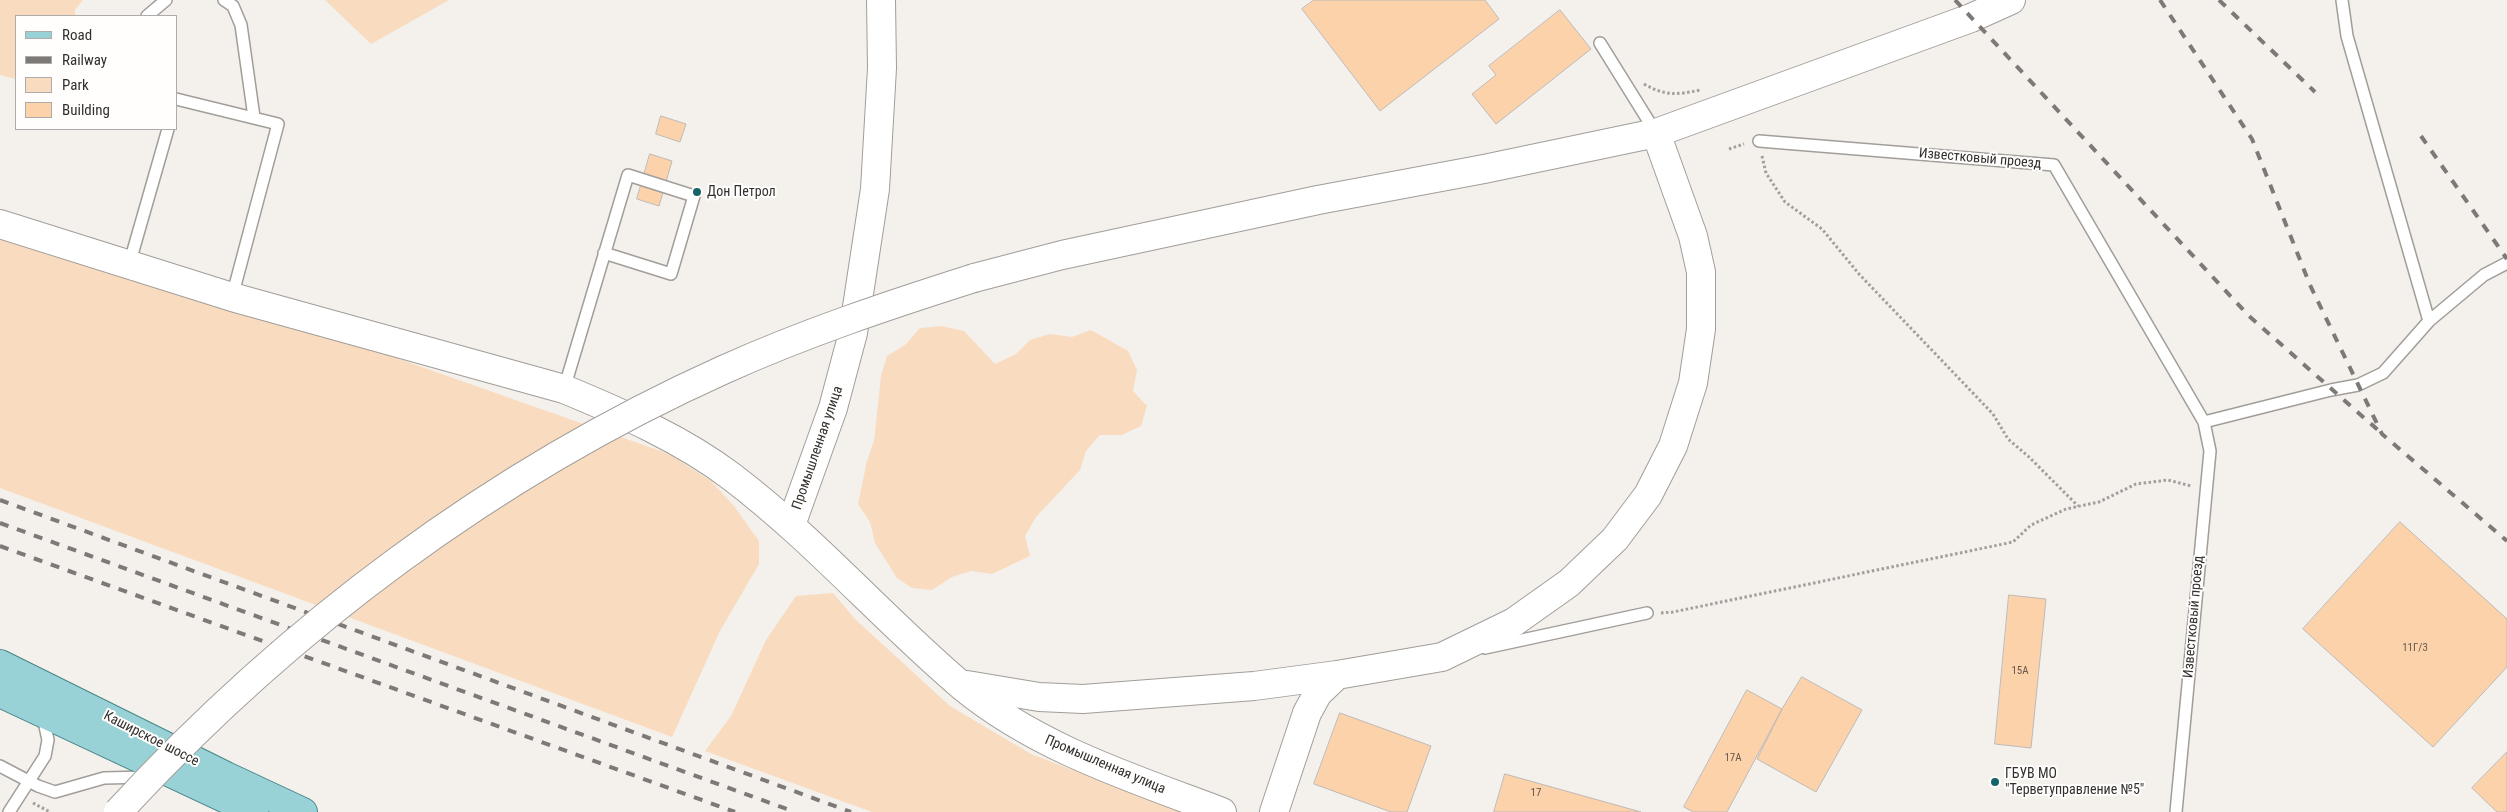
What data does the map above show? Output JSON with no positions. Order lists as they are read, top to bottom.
{
  "streets": {
    "main road": ["Каширское шоссе"],
    "street": ["Промышленная улица"],
    "lane": ["Известковый проезд"]
  },
  "places": ["Дон Петрол", "ГБУВ МО \"Терветуправление №5\""],
  "house_numbers": [
    "11Г/3",
    "15А",
    "17А",
    "17"
  ],
  "legend": [
    "Road",
    "Railway",
    "Park",
    "Building"
  ]
}
